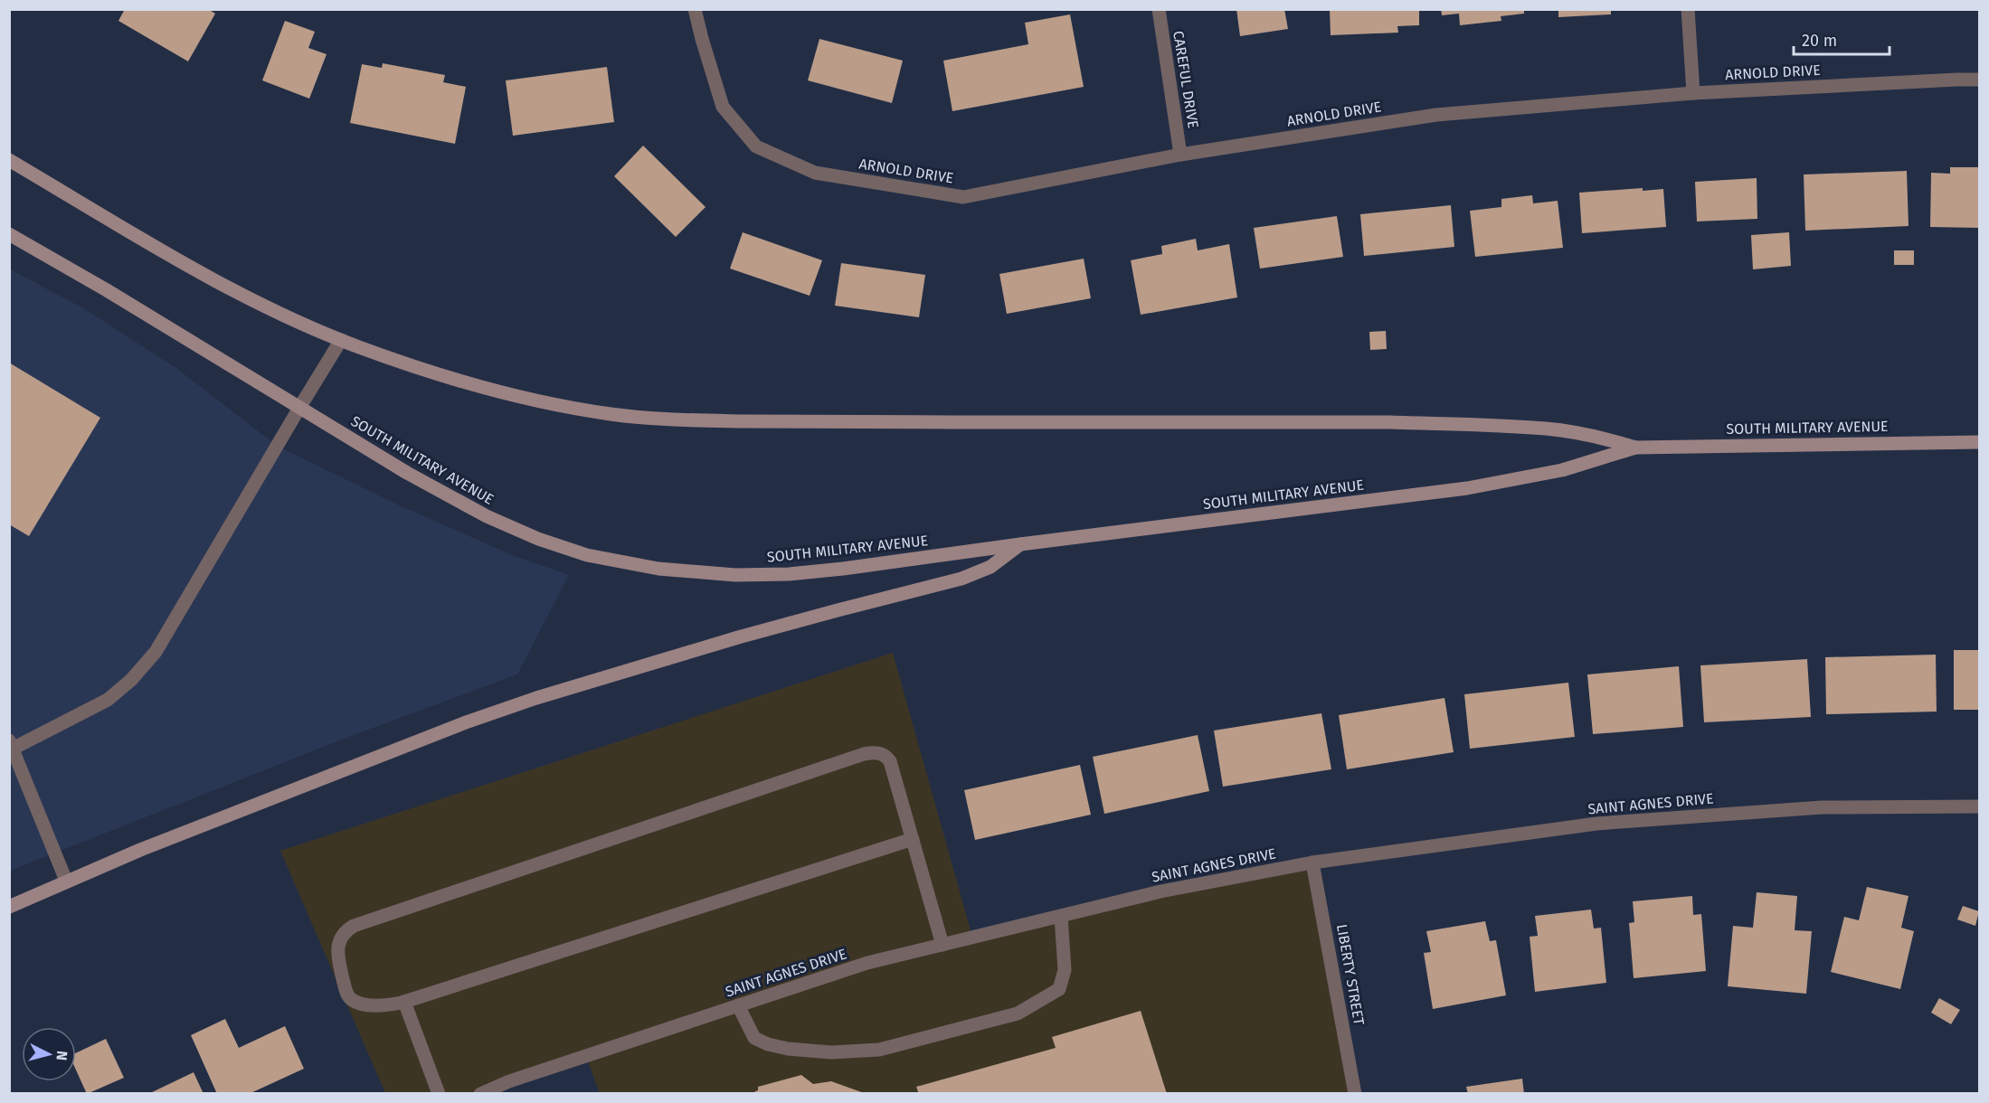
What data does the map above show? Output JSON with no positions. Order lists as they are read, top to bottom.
{
  "streets": {
    "main road": ["SOUTH MILITARY AVENUE"],
    "street": [
      "ARNOLD DRIVE",
      "CAREFUL DRIVE",
      "SAINT AGNES DRIVE",
      "LIBERTY STREET"
    ]
  },
  "crossings": [
    ["ARNOLD DRIVE", "CAREFUL DRIVE"],
    ["SAINT AGNES DRIVE", "LIBERTY STREET"]
  ],
  "scale_bar": "20 m",
  "north": "right"
}
